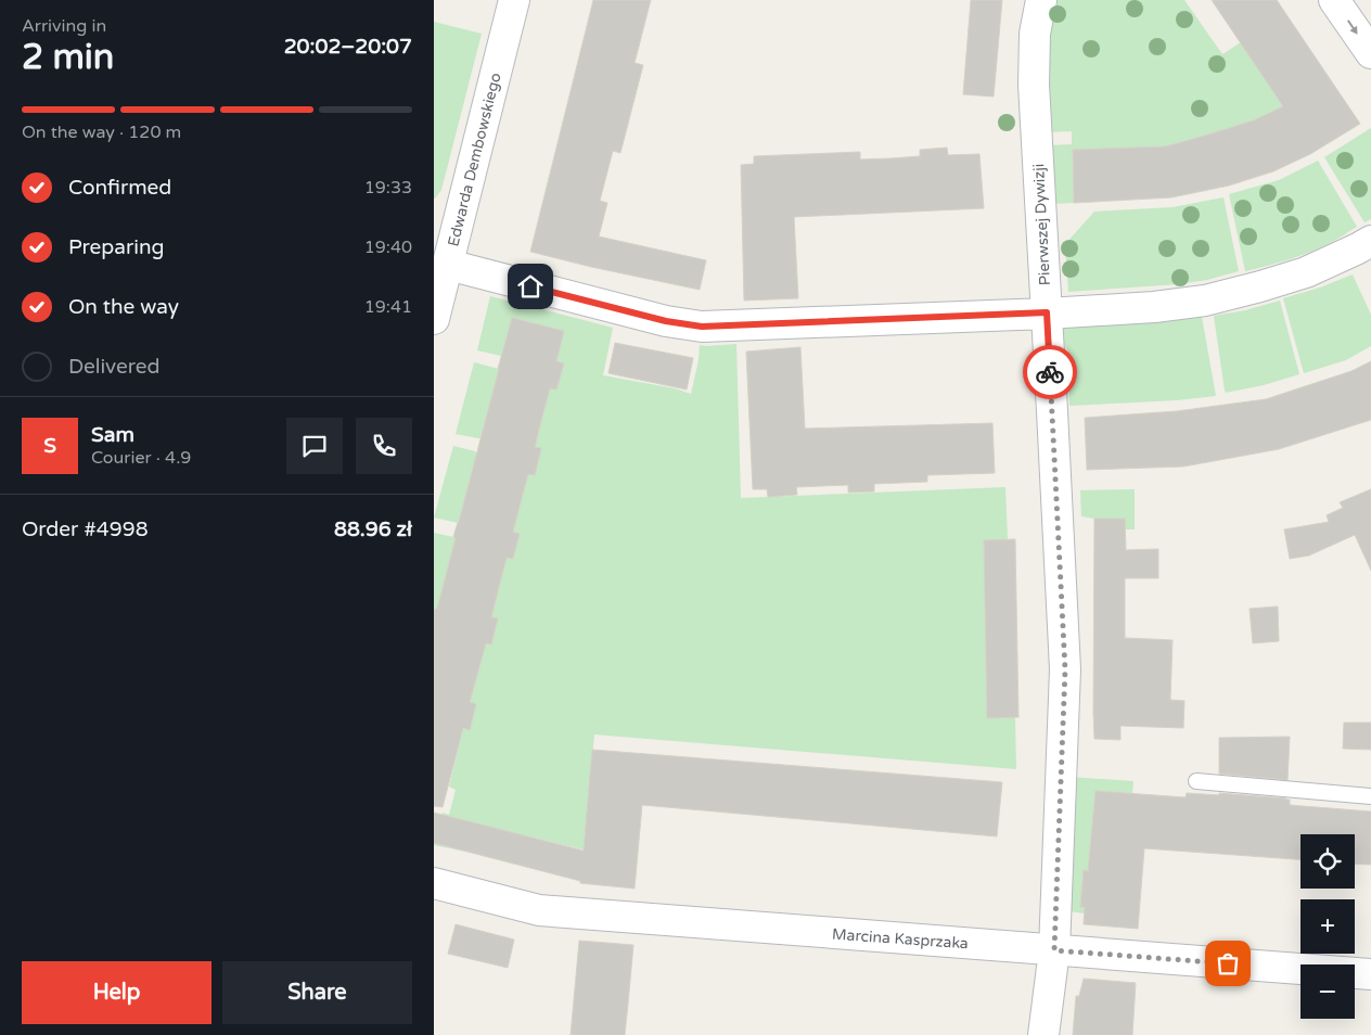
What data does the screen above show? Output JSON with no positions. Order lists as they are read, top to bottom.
{
  "streets": {
    "street": ["Edwarda Dembowskiego", "Pierwszej Dywizji", "Marcina Kasprzaka"]
  },
  "crossings": [
    ["Pierwszej Dywizji", "Marcina Kasprzaka"]
  ],
  "page": {
    "heading": ["2 min", "Arriving in", "20:02–20:07"],
    "panel": [
      "Sam",
      "Courier · 4.9",
      "Order #4998",
      "88.96 zł"
    ],
    "bar": "On the way · 120 m",
    "list": [
      ["Confirmed", "19:33"],
      ["Preparing", "19:40"],
      ["On the way", "19:41"],
      "Delivered"
    ],
    "round": "S",
    "map_buttons": ["+", "−"],
    "buttons": ["Help", "Share"]
  }
}
